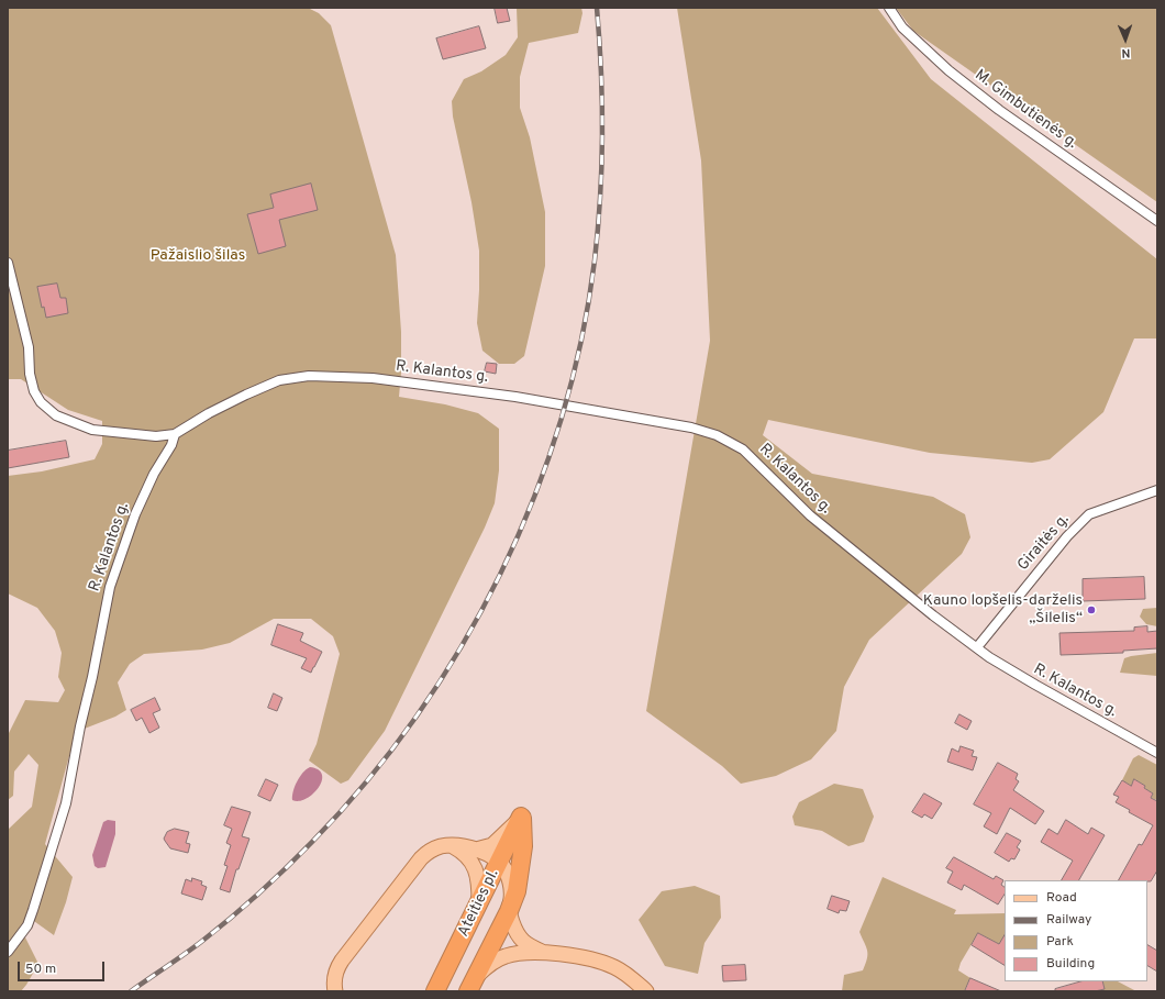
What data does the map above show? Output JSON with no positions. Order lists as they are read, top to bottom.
{
  "streets": {
    "highway": ["Ateities pl."],
    "street": ["M. Gimbutienės g.", "R. Kalantos g.", "Giraitės g."]
  },
  "crossings": [
    ["R. Kalantos g.", "Giraitės g."]
  ],
  "parks": ["Pažaislio šilas"],
  "places": ["Kauno lopšelis-darželis „Šilelis“"],
  "legend": [
    "Road",
    "Railway",
    "Park",
    "Building"
  ],
  "scale_bar": "50 m",
  "north": "bottom"
}
